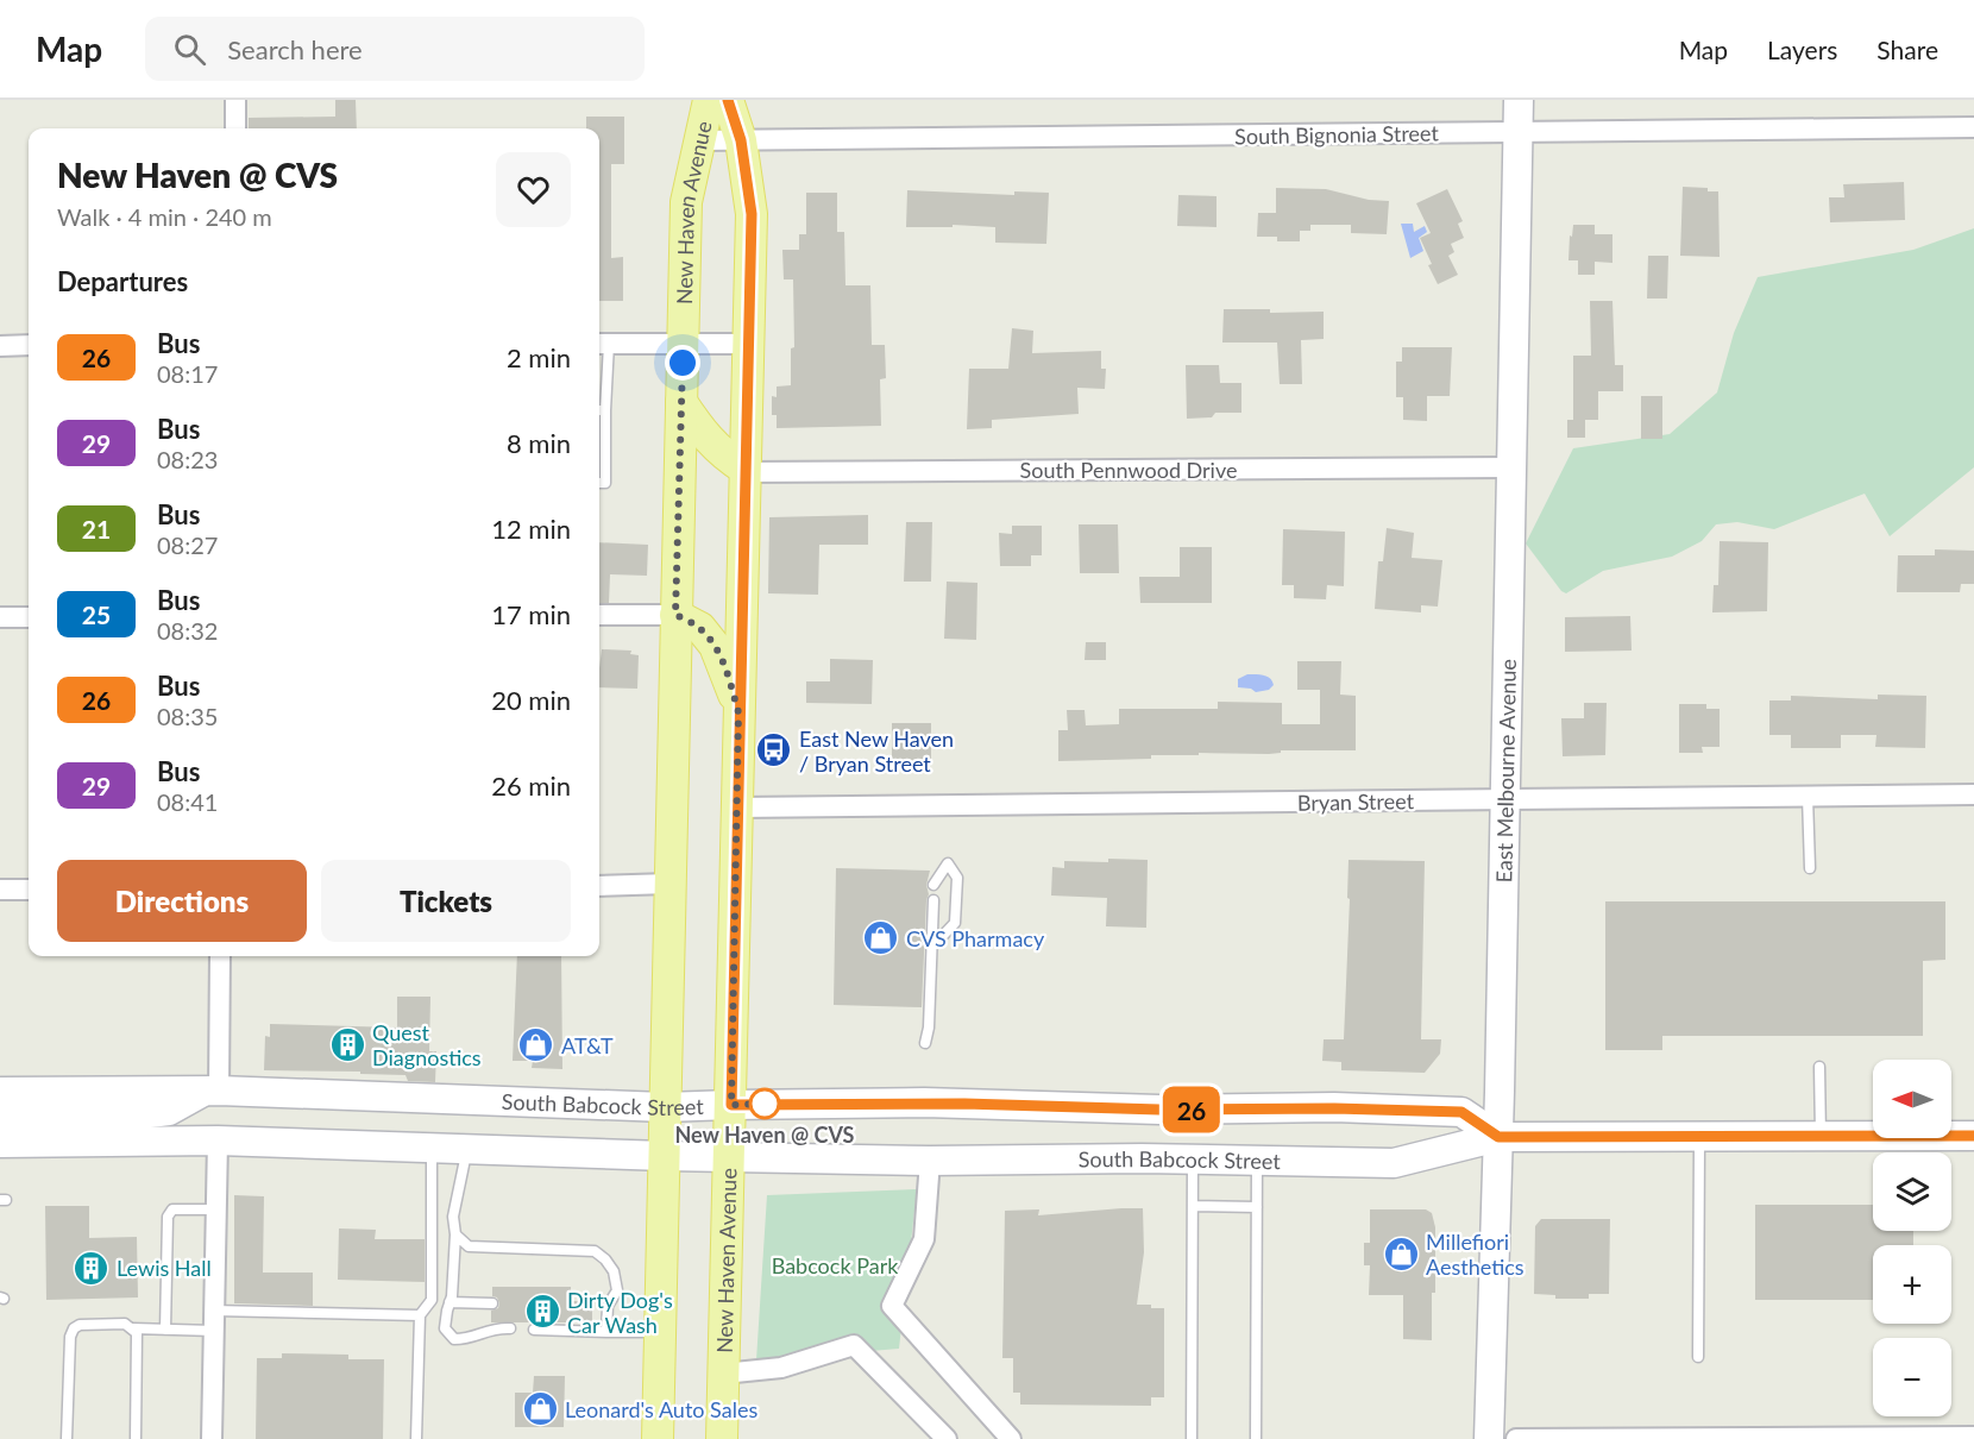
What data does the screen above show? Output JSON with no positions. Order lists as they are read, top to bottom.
{
  "streets": {
    "main road": ["New Haven Avenue", "East Melbourne Avenue", "South Babcock Street"],
    "street": ["South Bignonia Street", "South Pennwood Drive", "Bryan Street"]
  },
  "crossings": [
    ["South Bignonia Street", "New Haven Avenue"],
    ["South Bignonia Street", "East Melbourne Avenue"],
    ["New Haven Avenue", "South Pennwood Drive"],
    ["New Haven Avenue", "Bryan Street"],
    ["New Haven Avenue", "South Babcock Street"],
    ["South Pennwood Drive", "East Melbourne Avenue"],
    ["East Melbourne Avenue", "Bryan Street"],
    ["East Melbourne Avenue", "South Babcock Street"]
  ],
  "parks": ["Babcock Park"],
  "places": {
    "bus stop": ["East New Haven / Bryan Street"],
    "shop": [
      "CVS Pharmacy",
      "AT&T",
      "Millefiori Aesthetics",
      "Leonard's Auto Sales"
    ],
    "building": ["Quest Diagnostics", "Lewis Hall", "Dirty Dog's Car Wash"],
    "other": ["New Haven @ CVS"]
  },
  "lines": ["bus line 26"],
  "north": "left",
  "page": {
    "header": "Map",
    "search": "Search here",
    "nav": ["Map", "Layers", "Share"],
    "on_map": "26",
    "heading": [
      ["New Haven @ CVS", "Walk · 4 min · 240 m"],
      "Departures"
    ],
    "list": [
      {
        "mark": "26",
        "name": "Bus",
        "note": "08:17",
        "value": "2 min"
      },
      {
        "mark": "29",
        "name": "Bus",
        "note": "08:23",
        "value": "8 min"
      },
      {
        "mark": "21",
        "name": "Bus",
        "note": "08:27",
        "value": "12 min"
      },
      {
        "mark": "25",
        "name": "Bus",
        "note": "08:32",
        "value": "17 min"
      },
      {
        "mark": "26",
        "name": "Bus",
        "note": "08:35",
        "value": "20 min"
      },
      {
        "mark": "29",
        "name": "Bus",
        "note": "08:41",
        "value": "26 min"
      }
    ],
    "buttons": ["Directions", "Tickets"],
    "map_buttons": ["+", "−"]
  }
}
